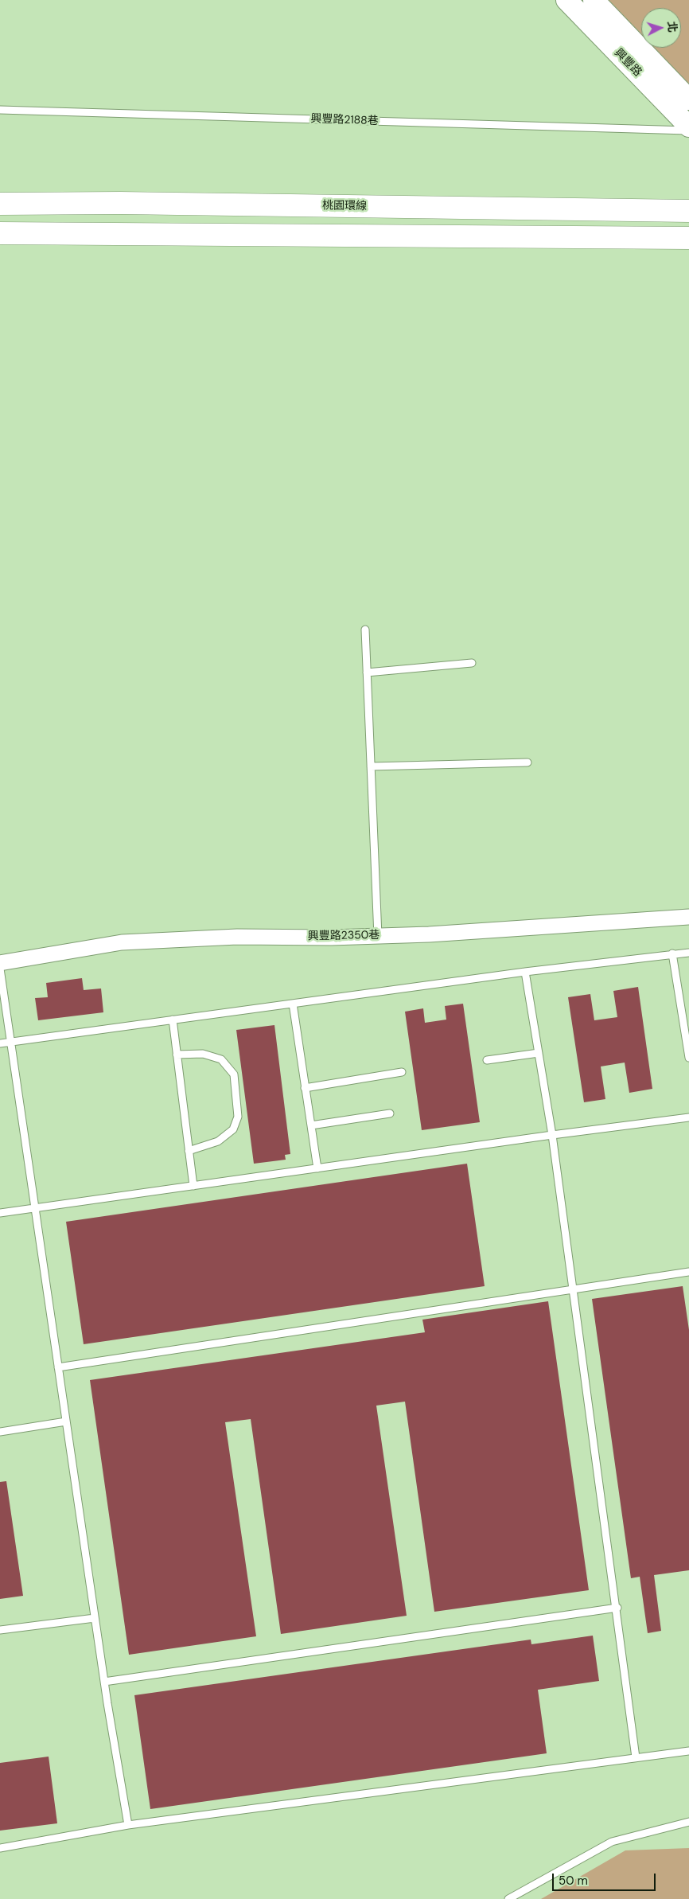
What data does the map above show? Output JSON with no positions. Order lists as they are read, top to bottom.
{
  "streets": {
    "highway": ["桃園環線"],
    "main road": ["興豐路"],
    "street": ["興豐路2350巷"],
    "lane": ["興豐路2188巷"]
  },
  "scale_bar": "50 m",
  "north": "right"
}
